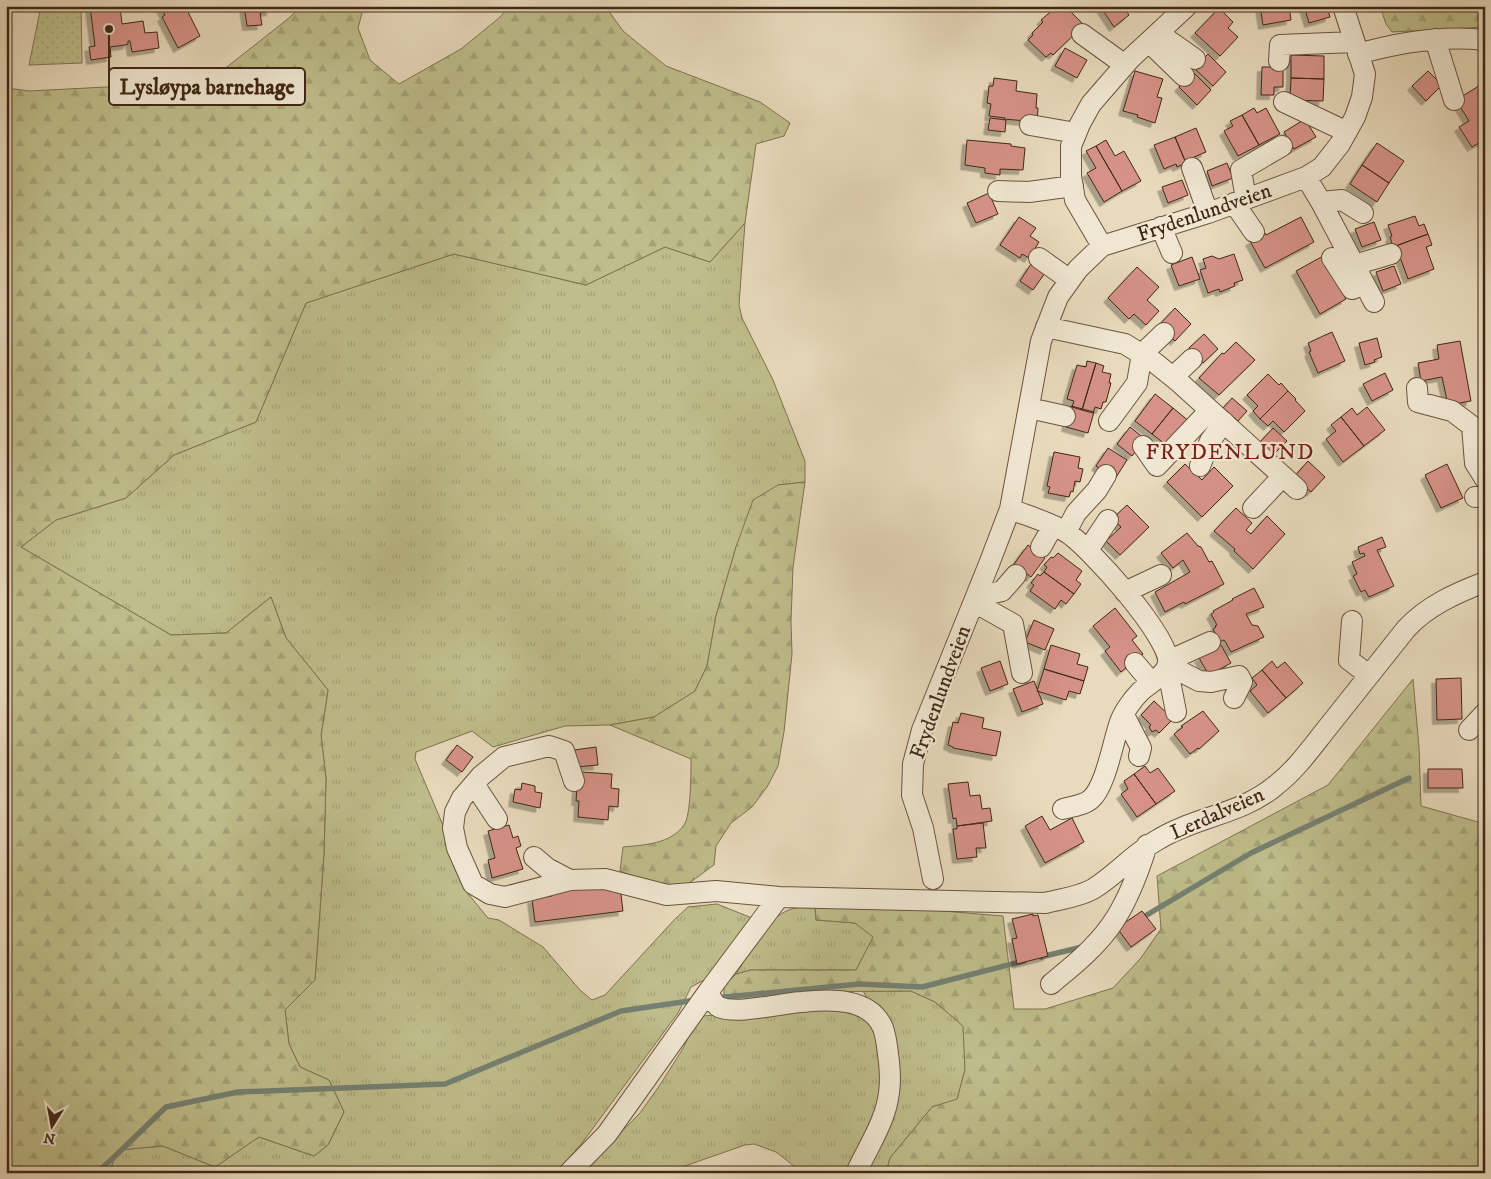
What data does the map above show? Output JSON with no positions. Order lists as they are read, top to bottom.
{
  "streets": {
    "street": ["Frydenlundveien", "Lerdalveien"]
  },
  "districts": ["FRYDENLUND"],
  "places": ["Lysløypa barnehage"],
  "north": "bottom"
}
